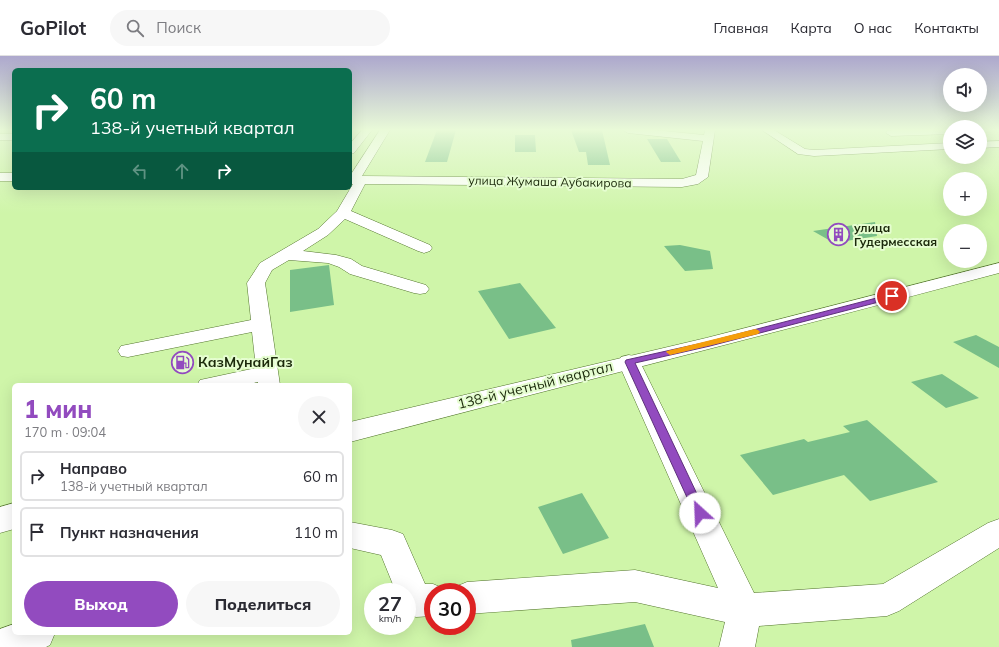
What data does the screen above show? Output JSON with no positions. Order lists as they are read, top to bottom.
{
  "streets": {
    "main road": ["138-й учетный квартал"],
    "street": ["улица Жумаша Аубакирова"]
  },
  "places": {
    "building": ["улица Гудермесская"],
    "fuel station": ["КазМунайГаз"]
  },
  "page": {
    "header": "GoPilot",
    "search": "Поиск",
    "nav": [
      "Главная",
      "Карта",
      "О нас",
      "Контакты"
    ],
    "map_buttons": ["+", "−"],
    "turn": ["60 m", "138-й учетный квартал"],
    "heading": ["1 мин", "170 m · 09:04"],
    "list": [
      {
        "name": "Направо",
        "note": "138-й учетный квартал",
        "value": "60 m"
      },
      {
        "name": "Пункт назначения",
        "value": "110 m"
      }
    ],
    "buttons": ["Выход", "Поделиться"],
    "speed": "27 km/h",
    "limit": "30"
  }
}
